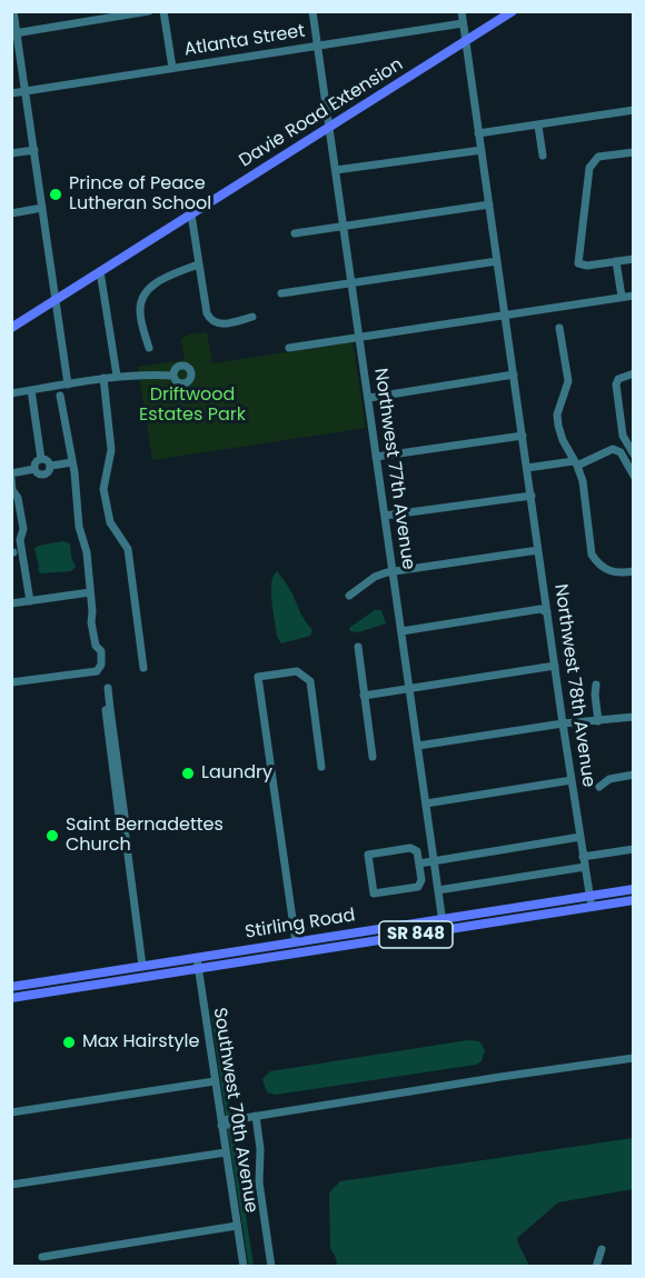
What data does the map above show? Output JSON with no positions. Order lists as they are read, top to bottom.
{
  "streets": {
    "main road": ["Davie Road Extension", "Stirling Road", "SR 848"],
    "street": [
      "Atlanta Street",
      "Northwest 77th Avenue",
      "Northwest 78th Avenue",
      "Southwest 70th Avenue"
    ]
  },
  "crossings": [
    ["Atlanta Street", "Northwest 77th Avenue"],
    ["Davie Road Extension", "Northwest 77th Avenue"],
    ["Davie Road Extension", "Northwest 78th Avenue"],
    ["Northwest 77th Avenue", "Stirling Road"],
    ["Northwest 78th Avenue", "Stirling Road"],
    ["Stirling Road", "Southwest 70th Avenue"]
  ],
  "parks": ["Driftwood Estates Park"],
  "places": [
    "Prince of Peace Lutheran School",
    "Laundry",
    "Saint Bernadettes Church",
    "Max Hairstyle"
  ]
}
